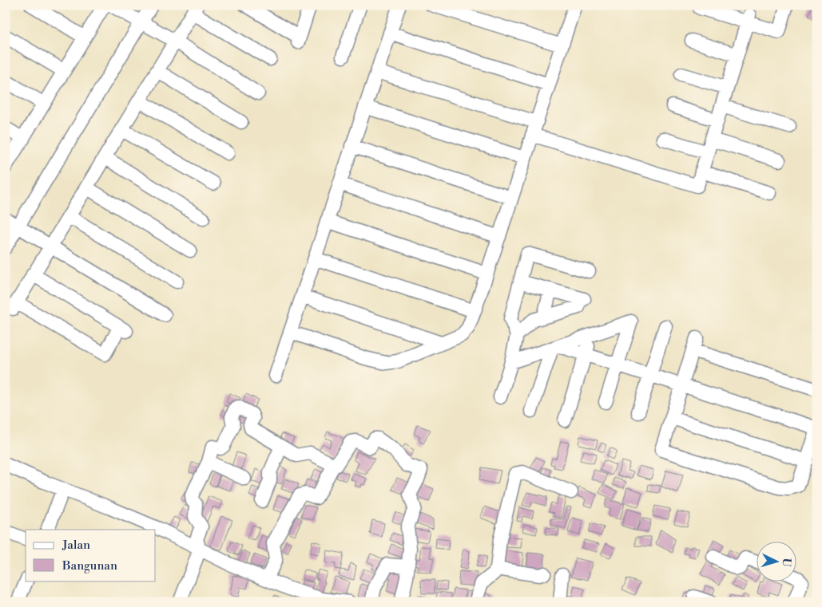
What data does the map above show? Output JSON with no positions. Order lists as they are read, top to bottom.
{
  "legend": ["Jalan", "Bangunan"],
  "north": "right"
}
